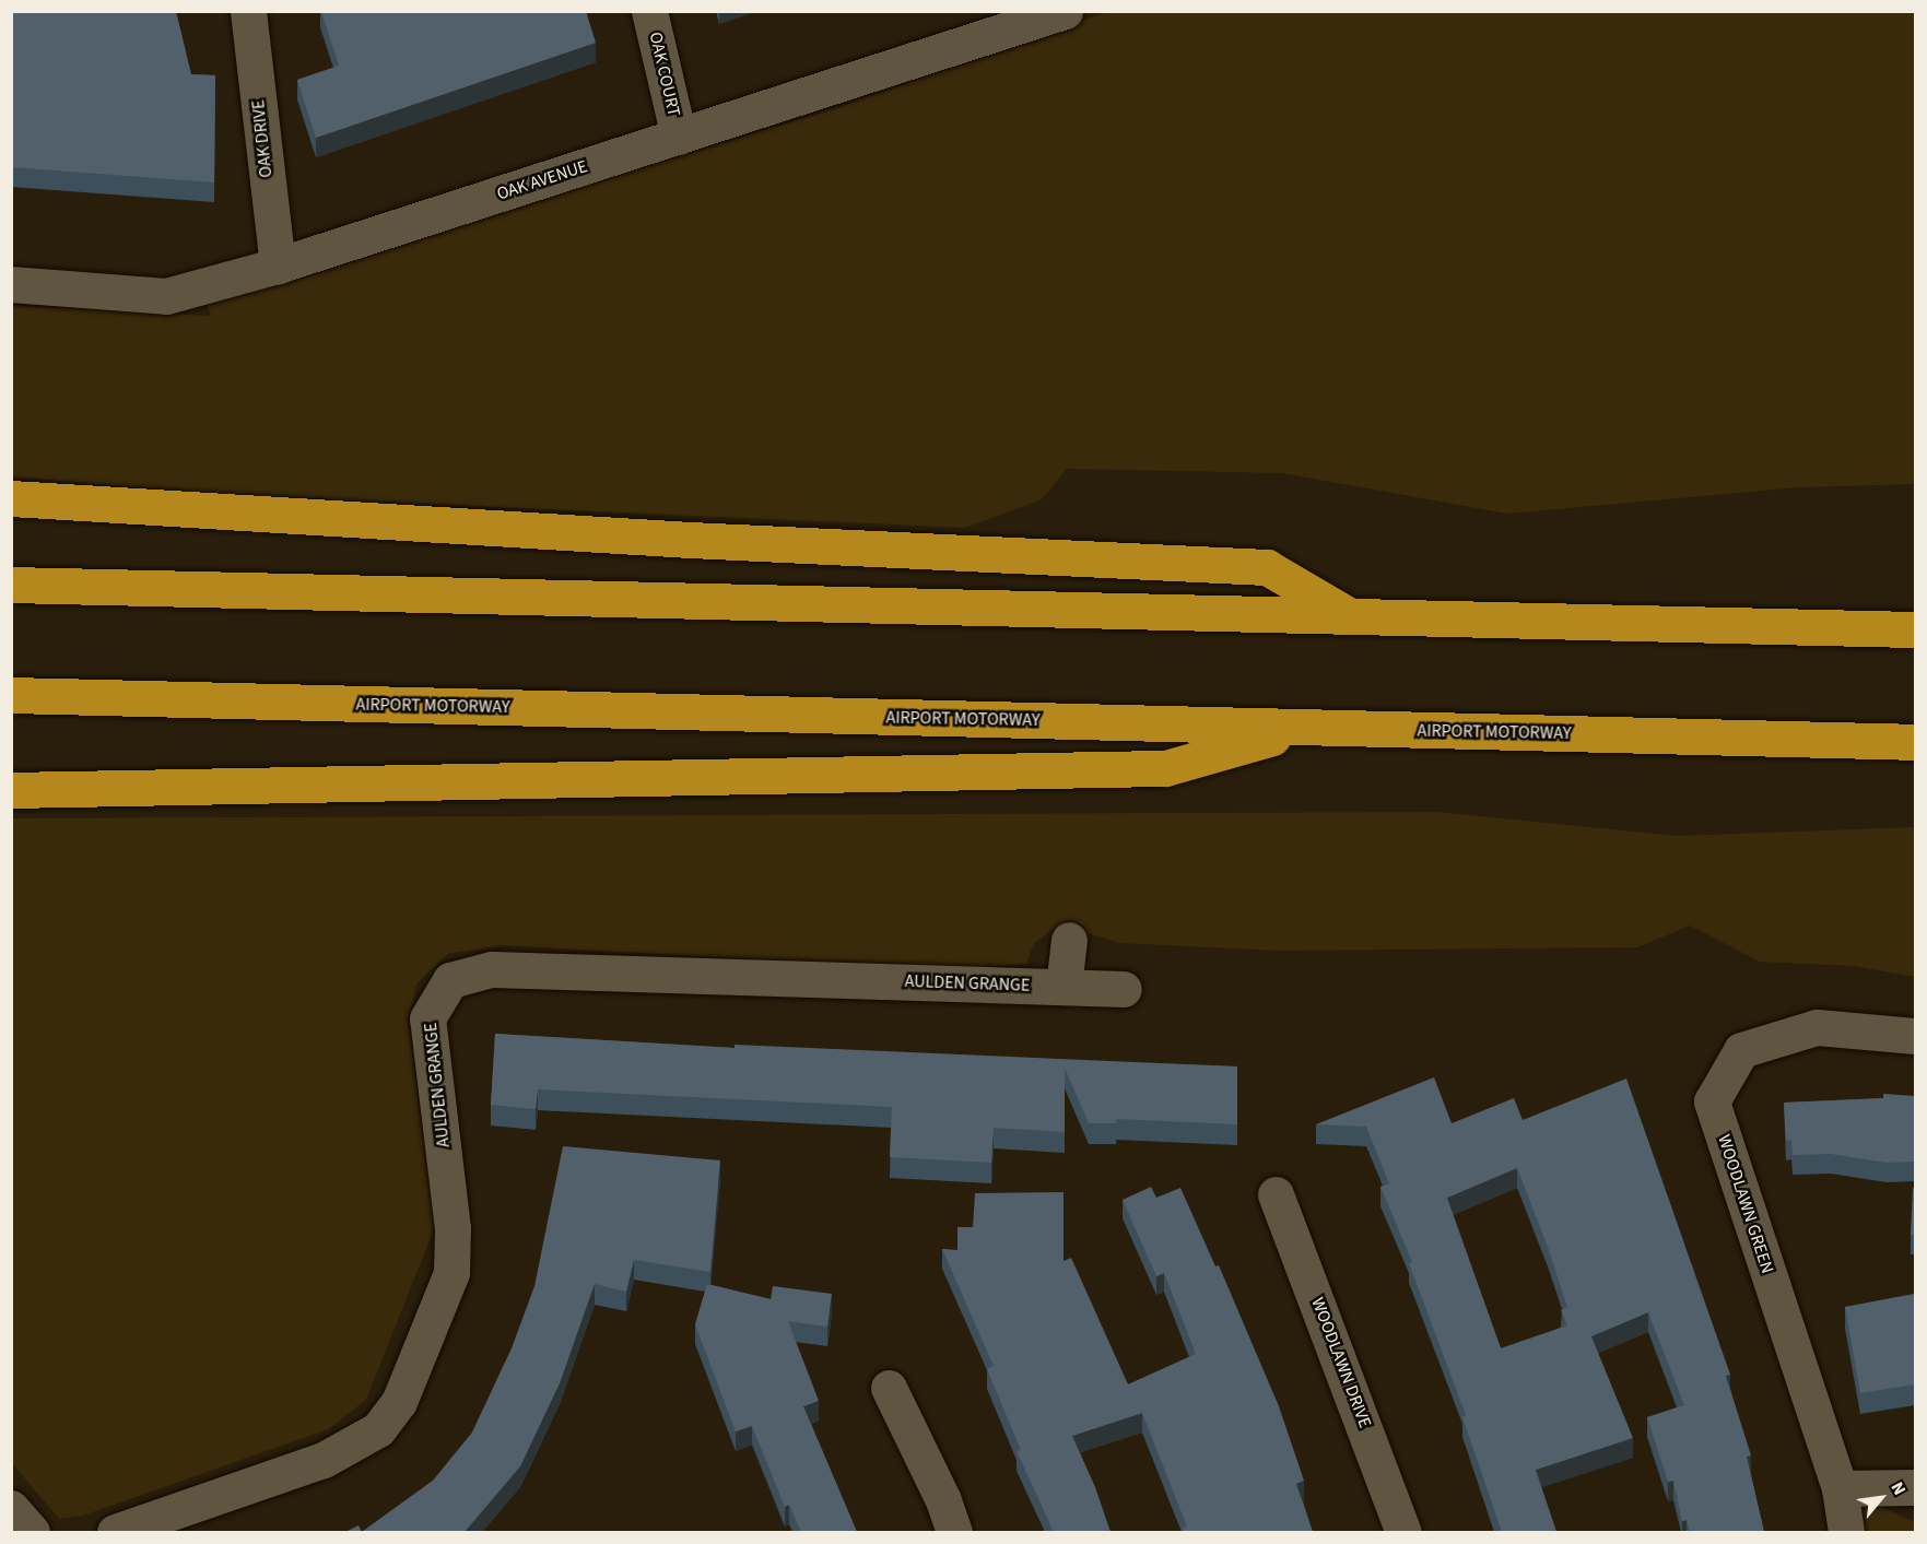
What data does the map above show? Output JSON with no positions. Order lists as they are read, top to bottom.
{
  "streets": {
    "highway": ["AIRPORT MOTORWAY"],
    "street": [
      "OAK COURT",
      "OAK DRIVE",
      "OAK AVENUE",
      "AULDEN GRANGE",
      "WOODLAWN GREEN",
      "WOODLAWN DRIVE"
    ]
  },
  "crossings": [
    ["OAK COURT", "OAK AVENUE"],
    ["OAK DRIVE", "OAK AVENUE"]
  ],
  "north": "top right"
}
